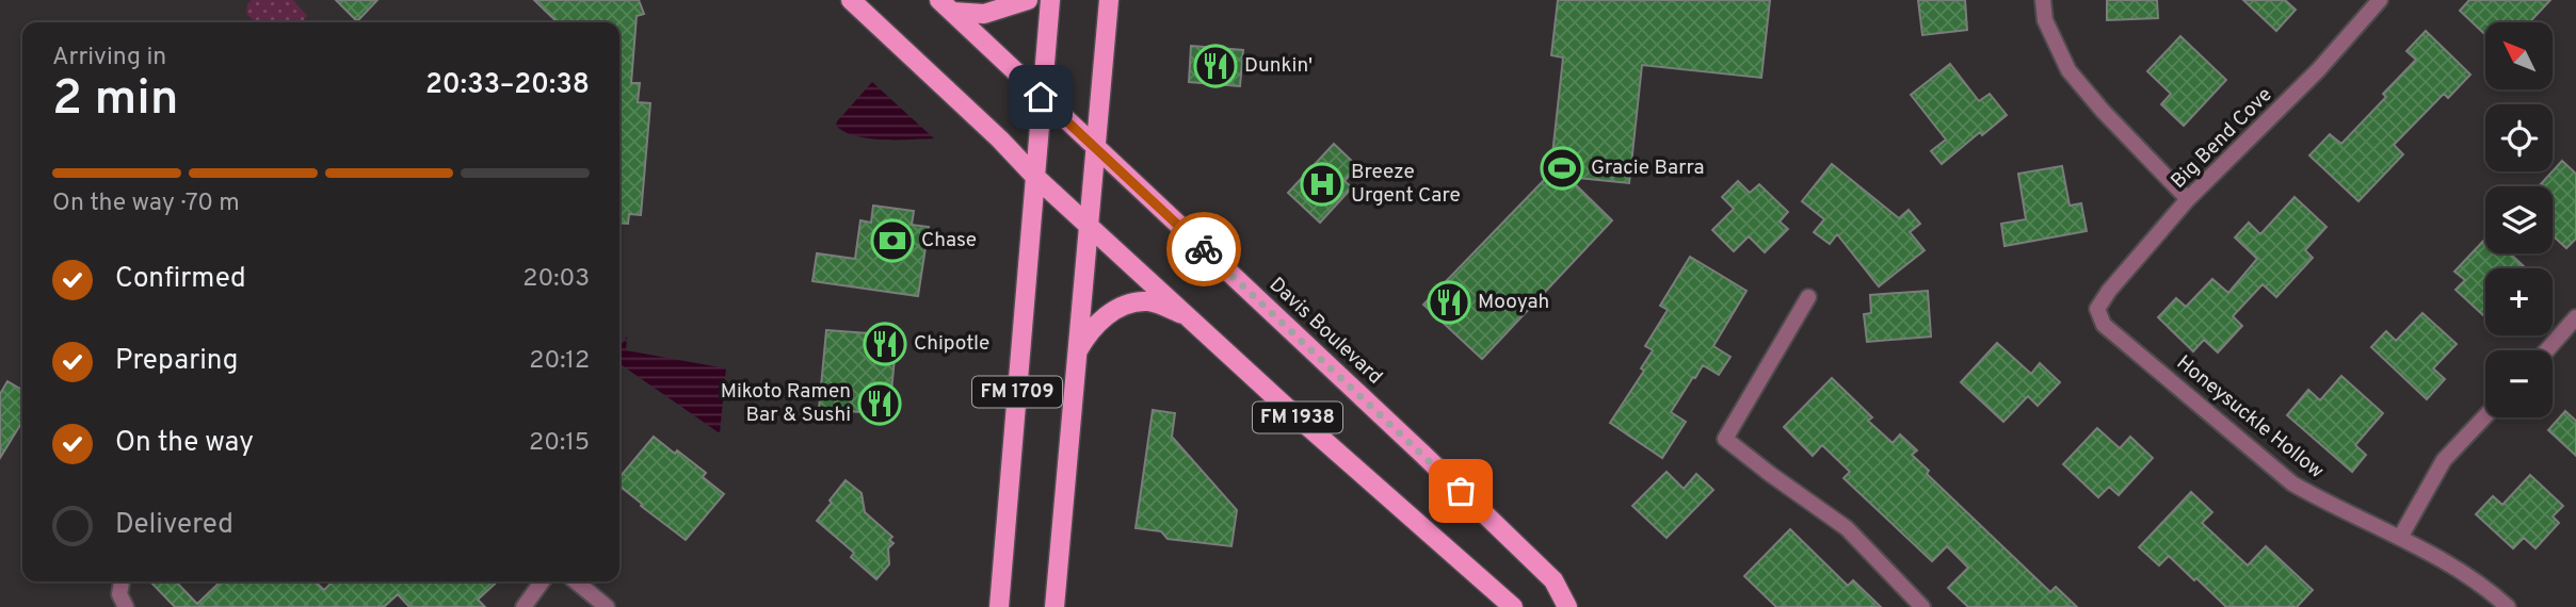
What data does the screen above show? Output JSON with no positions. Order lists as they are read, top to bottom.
{
  "streets": {
    "main road": ["Davis Boulevard", "FM 1709", "FM 1938"],
    "street": ["Big Bend Cove", "Honeysuckle Hollow"]
  },
  "crossings": [
    ["Big Bend Cove", "Honeysuckle Hollow"],
    ["Davis Boulevard", "FM 1709"],
    ["Davis Boulevard", "FM 1938"],
    ["FM 1709", "FM 1938"]
  ],
  "places": {
    "restaurant": [
      "Dunkin'",
      "Mooyah",
      "Chipotle",
      "Mikoto Ramen Bar & Sushi"
    ],
    "sports": ["Gracie Barra"],
    "hospital": ["Breeze Urgent Care"],
    "bank": ["Chase"]
  },
  "north": "top left",
  "page": {
    "map_buttons": ["+", "−"],
    "heading": ["2 min", "Arriving in", "20:33–20:38"],
    "bar": "On the way · 70 m",
    "list": [
      ["Confirmed", "20:03"],
      ["Preparing", "20:12"],
      ["On the way", "20:15"],
      "Delivered"
    ]
  }
}
